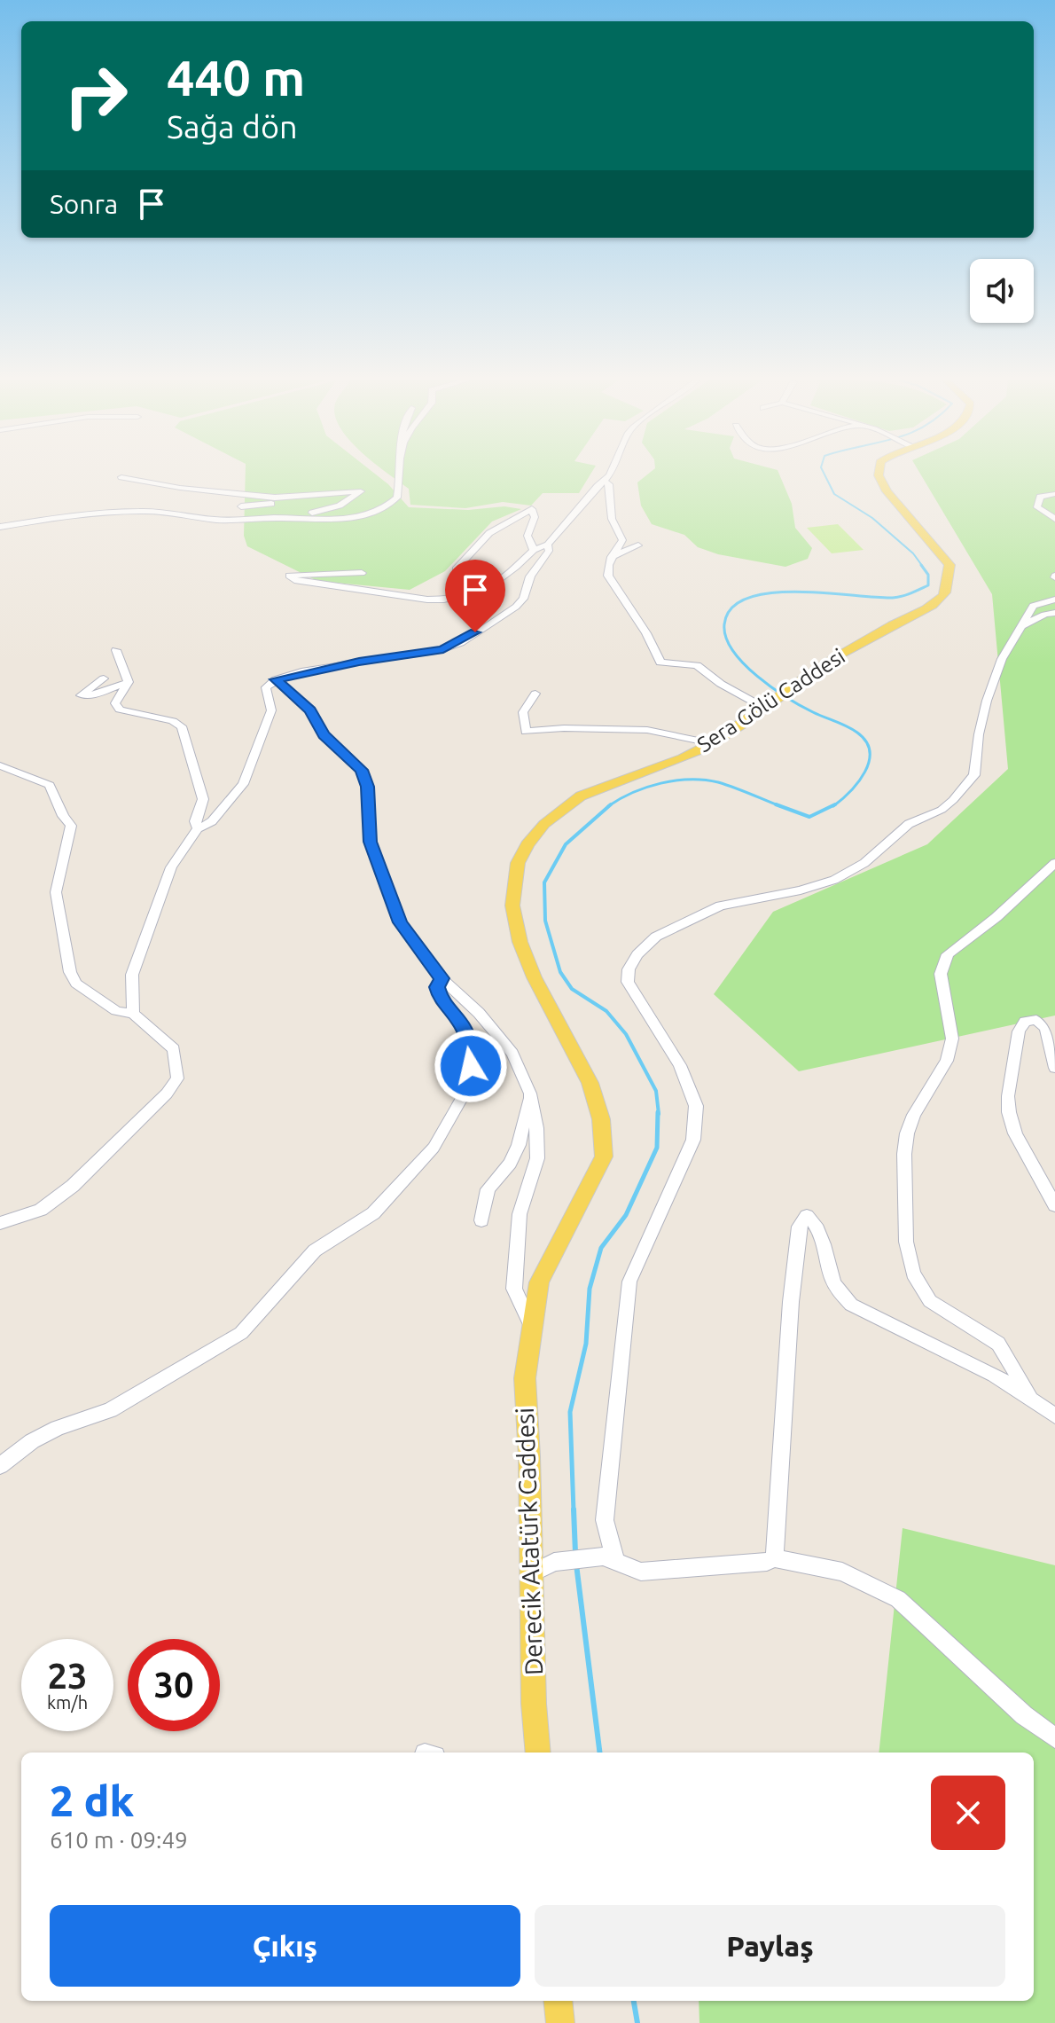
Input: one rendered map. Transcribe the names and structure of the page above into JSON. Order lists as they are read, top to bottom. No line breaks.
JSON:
{"streets":{"main road":["Sera Gölü Caddesi","Derecik Atatürk Caddesi"]},"crossings":[["Sera Gölü Caddesi","Derecik Atatürk Caddesi"]],"page":{"turn":["440 m","Sağa dön"],"then":"Sonra","speed":"23 km/h","limit":"30","heading":["2 dk","610 m · 09:49"],"buttons":["Çıkış","Paylaş"]}}
